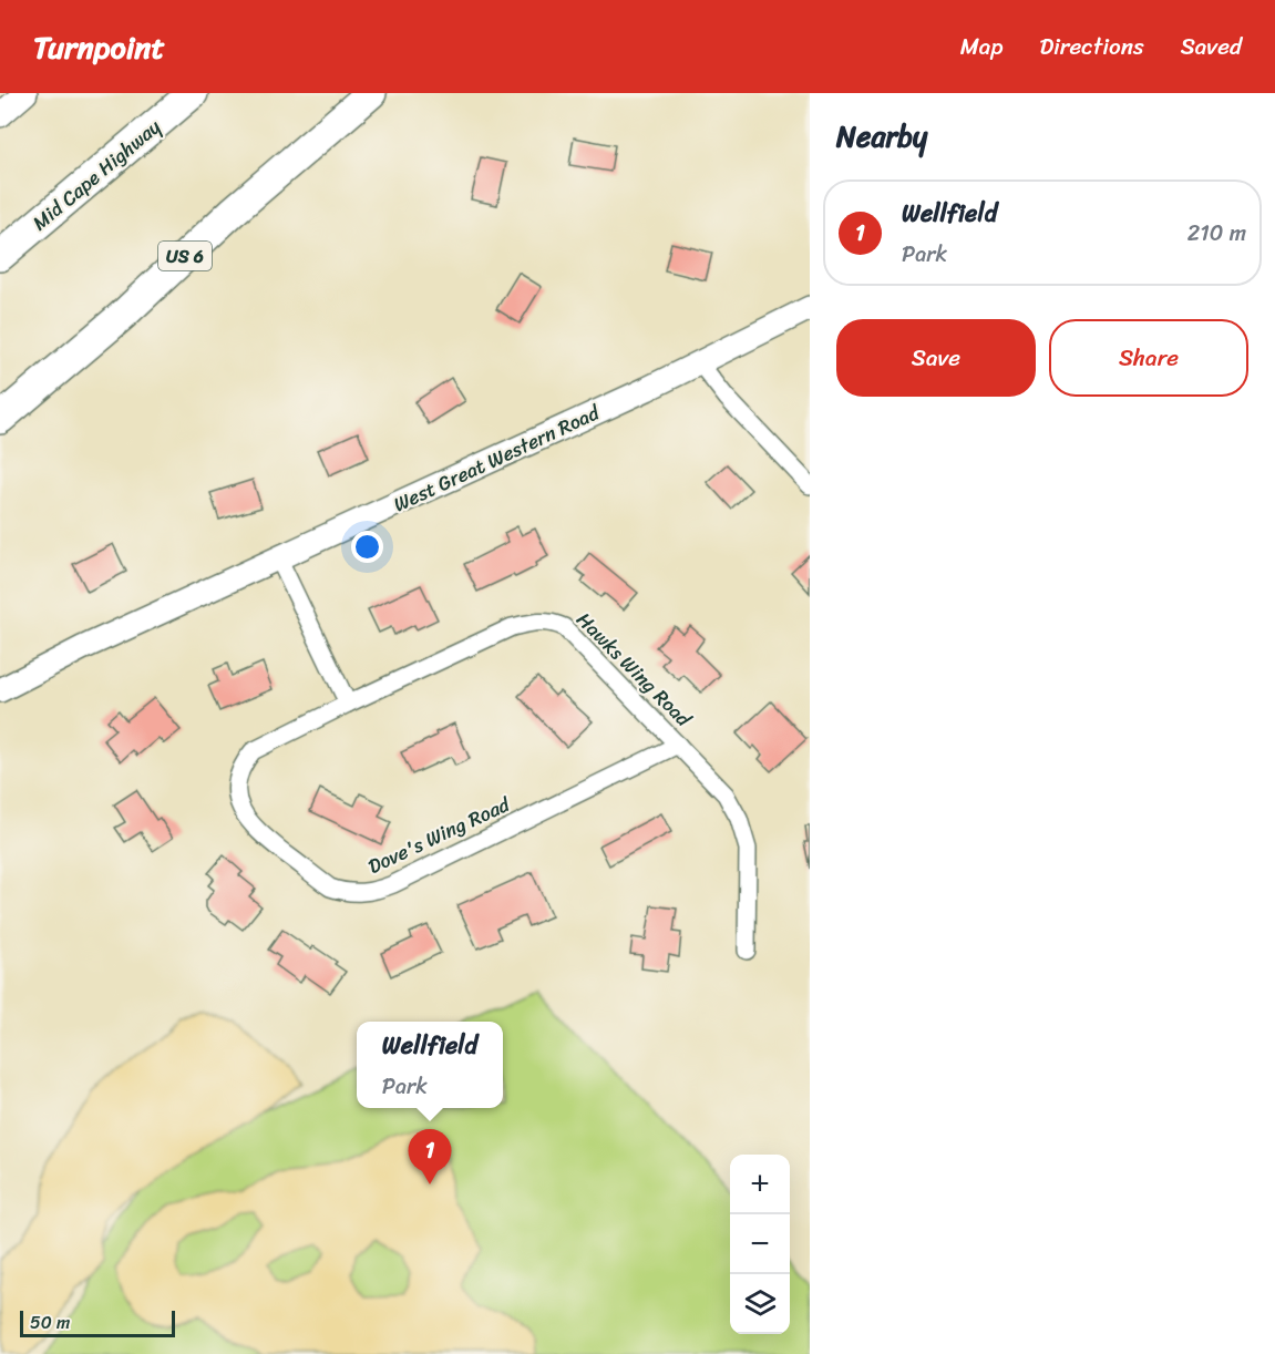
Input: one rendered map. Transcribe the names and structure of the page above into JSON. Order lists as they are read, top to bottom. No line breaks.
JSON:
{"streets":{"highway":["Mid Cape Highway","US 6"],"street":["West Great Western Road","Hawks Wing Road","Dove's Wing Road"]},"crossings":[["Hawks Wing Road","Dove's Wing Road"]],"scale_bar":"50 m","page":{"header":"Turnpoint","nav":["Map","Directions","Saved"],"heading":"Nearby","list":[{"mark":"1","name":"Wellfield","note":"Park","value":"210 m"}],"buttons":["Save","Share"],"popup":["Wellfield","Park"],"pins":"1","map_buttons":["+","−"],"scale":"50 m"}}
